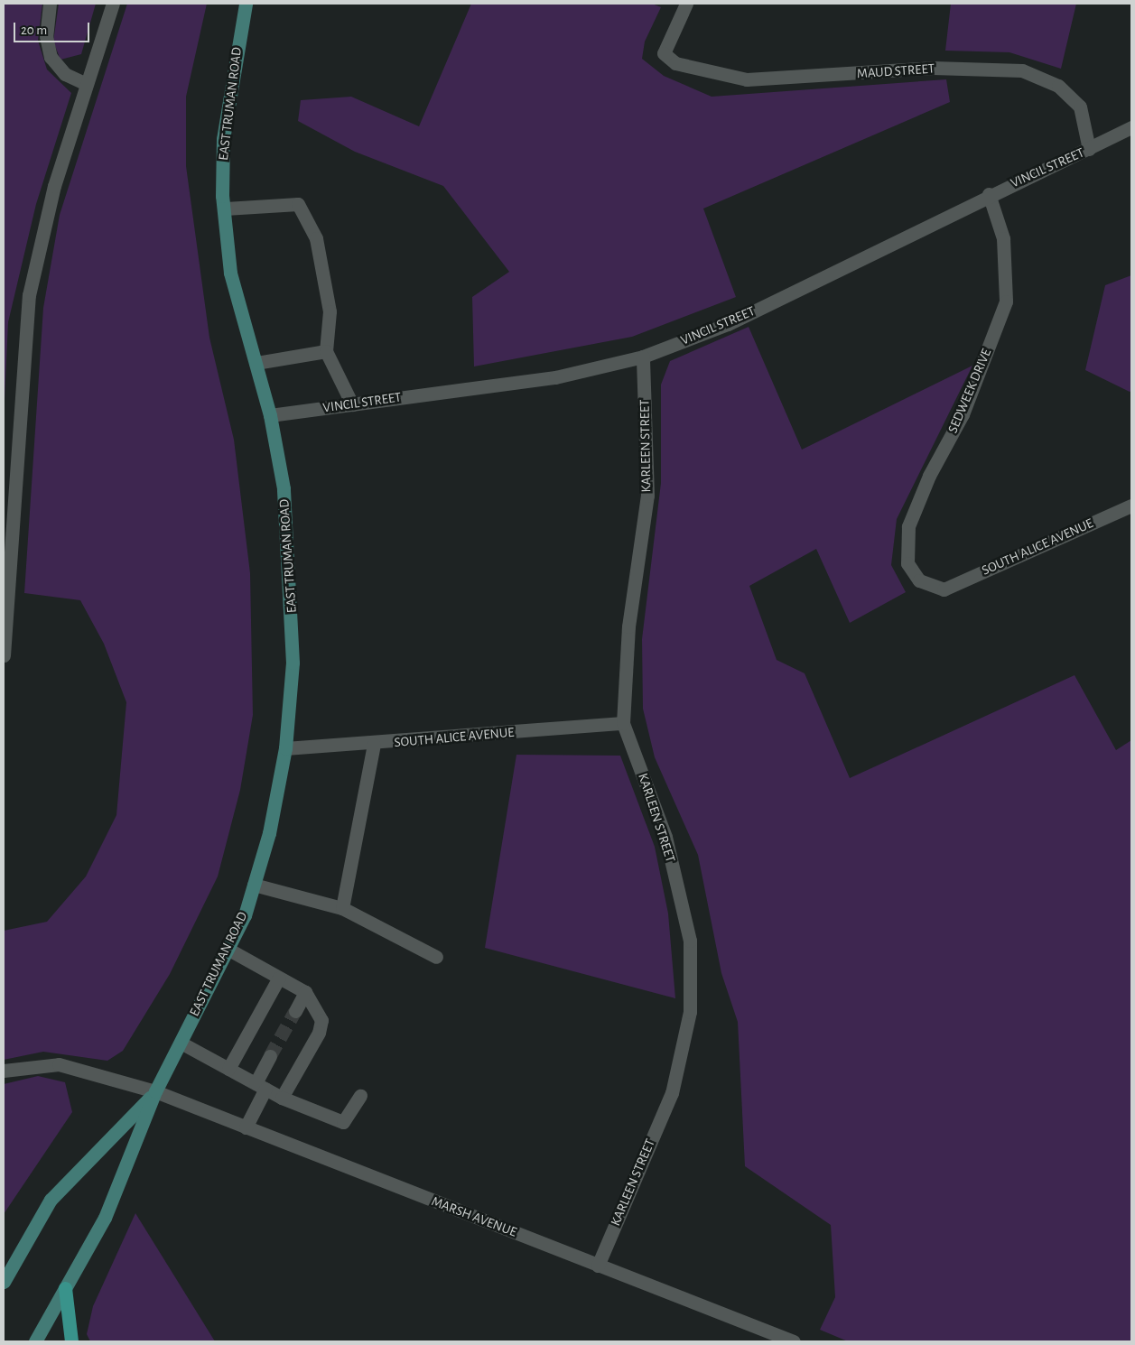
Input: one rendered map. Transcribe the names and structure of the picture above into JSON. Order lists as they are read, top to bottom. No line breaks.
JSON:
{"streets":{"main road":["EAST TRUMAN ROAD"],"street":["MAUD STREET","VINCIL STREET","SEDWEEK DRIVE","KARLEEN STREET","SOUTH ALICE AVENUE","MARSH AVENUE"]},"crossings":[["MAUD STREET","VINCIL STREET"],["EAST TRUMAN ROAD","VINCIL STREET"],["EAST TRUMAN ROAD","SOUTH ALICE AVENUE"],["EAST TRUMAN ROAD","MARSH AVENUE"],["VINCIL STREET","SEDWEEK DRIVE"],["VINCIL STREET","KARLEEN STREET"],["SEDWEEK DRIVE","SOUTH ALICE AVENUE"],["KARLEEN STREET","SOUTH ALICE AVENUE"],["KARLEEN STREET","MARSH AVENUE"]],"scale_bar":"20 m"}
